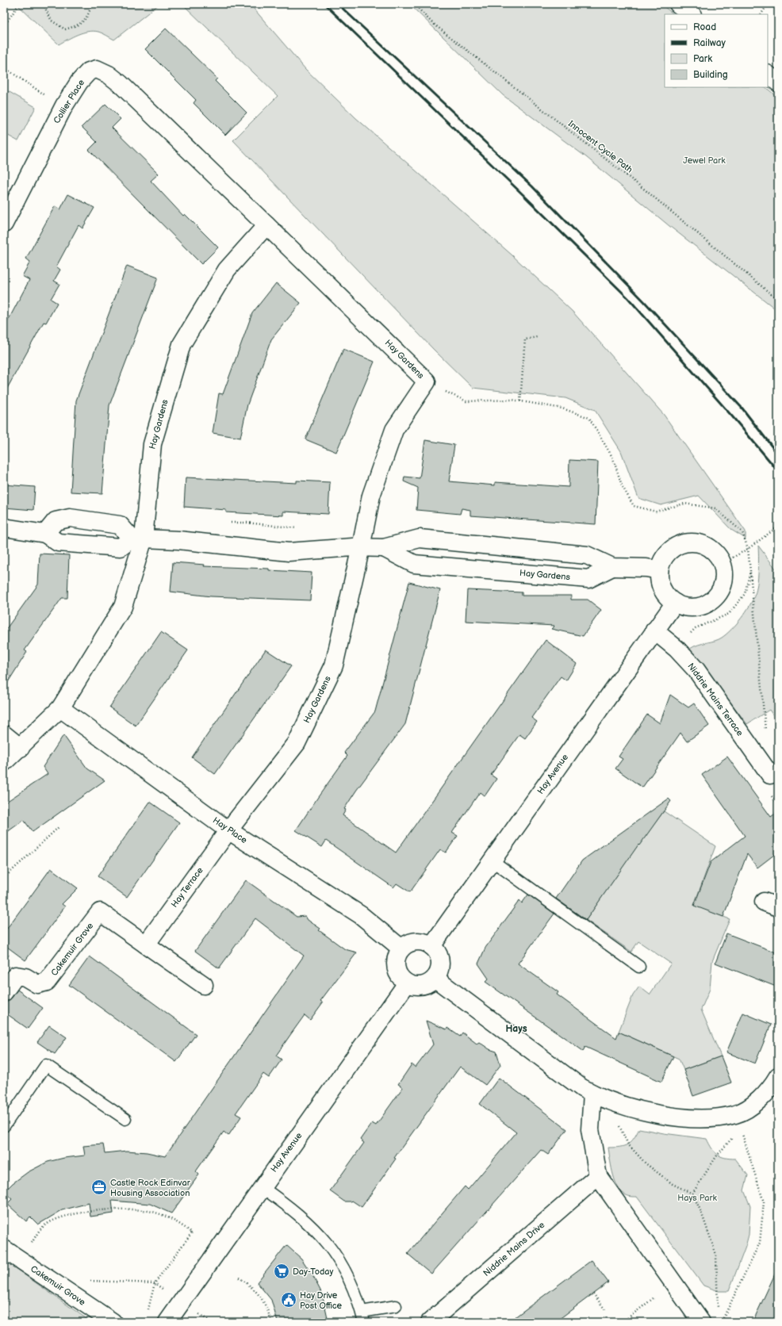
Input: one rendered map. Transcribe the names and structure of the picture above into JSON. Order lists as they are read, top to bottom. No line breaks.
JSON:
{"streets":{"street":["Collier Place","Hay Gardens","Niddrie Mains Terrace","Hay Avenue","Hay Place","Hay Terrace","Cakemuir Grove","Niddrie Mains Drive"],"path":["Innocent Cycle Path"]},"crossings":[["Collier Place","Hay Gardens"],["Hay Gardens","Hay Avenue"],["Hay Gardens","Hay Place"],["Hay Gardens","Hay Terrace"],["Niddrie Mains Terrace","Hay Avenue"],["Hay Avenue","Hay Place"],["Hay Place","Hay Terrace"],["Hay Terrace","Cakemuir Grove"]],"districts":["Hays"],"parks":["Jewel Park","Hays Park"],"places":{"office":["Castle Rock Edinvar Housing Association"],"supermarket":["Day-Today"],"public building":["Hay Drive Post Office"]},"legend":["Road","Railway","Park","Building"]}
